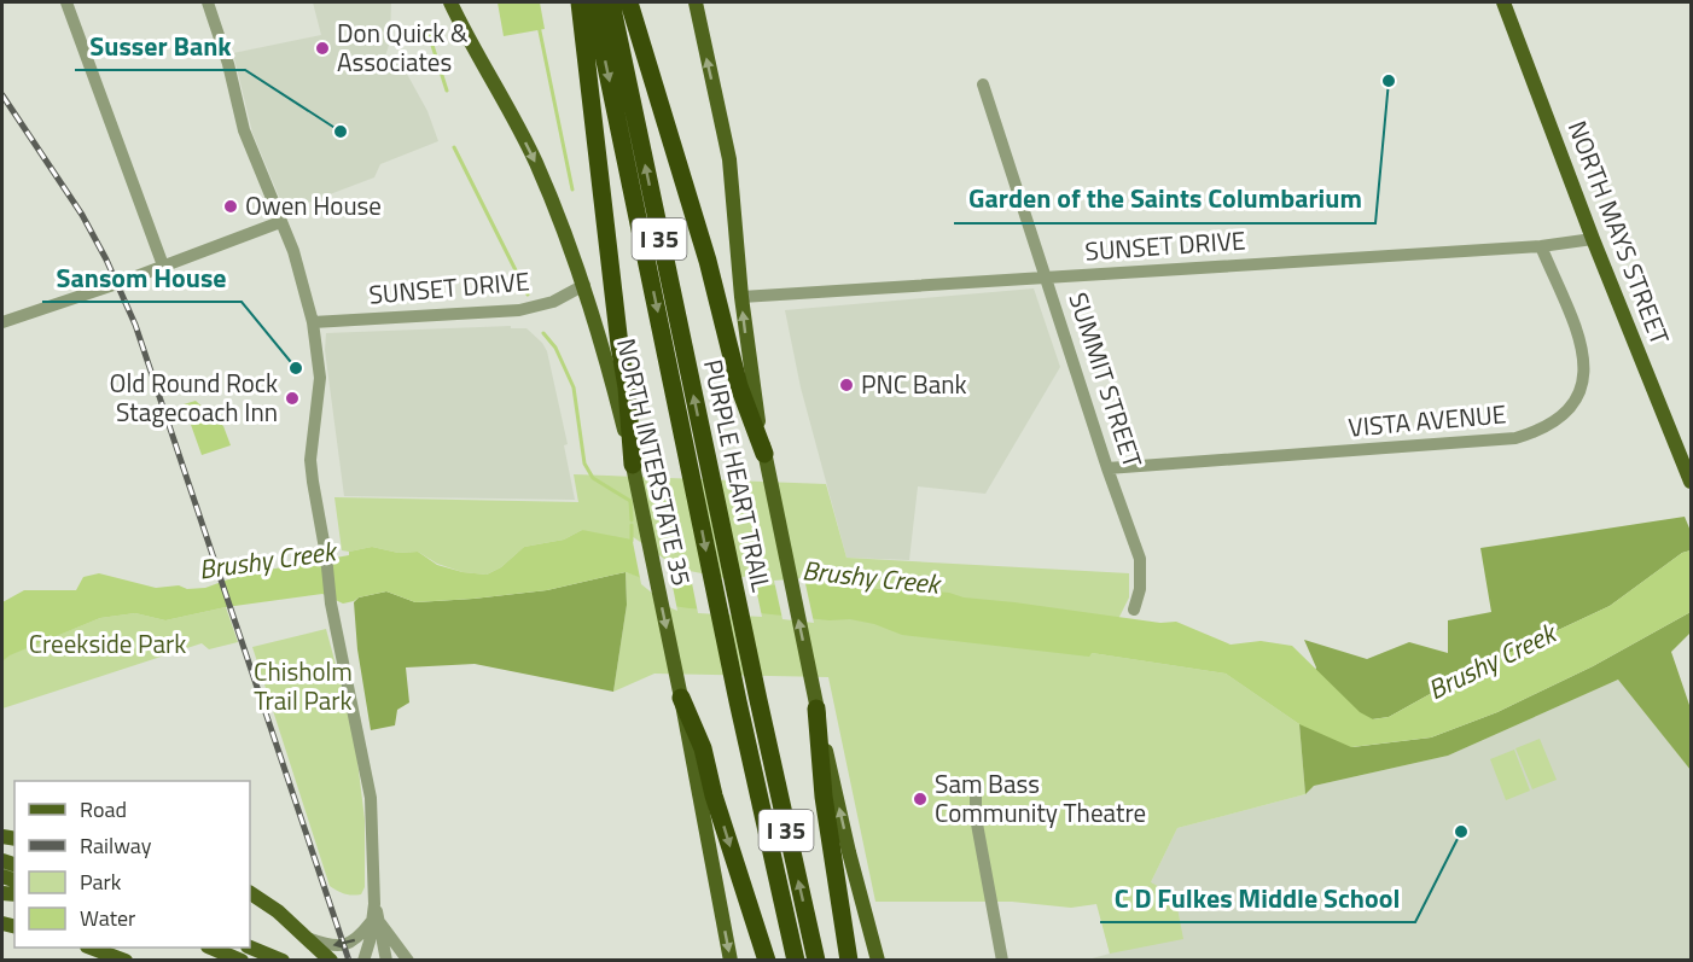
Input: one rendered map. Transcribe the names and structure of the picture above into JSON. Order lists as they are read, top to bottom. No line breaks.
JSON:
{"streets":{"highway":["I 35","PURPLE HEART TRAIL"],"main road":["NORTH MAYS STREET","NORTH INTERSTATE 35"],"street":["SUNSET DRIVE","SUMMIT STREET","VISTA AVENUE"]},"crossings":[["NORTH MAYS STREET","SUNSET DRIVE"],["SUNSET DRIVE","SUMMIT STREET"],["SUNSET DRIVE","VISTA AVENUE"],["SUNSET DRIVE","NORTH INTERSTATE 35"],["SUMMIT STREET","VISTA AVENUE"]],"one_way":["NORTH INTERSTATE 35"],"water":["Brushy Creek"],"parks":["Creekside Park","Chisholm Trail Park"],"places":["Don Quick & Associates","Garden of the Saints Columbarium","Susser Bank","Owen House","Sansom House","PNC Bank","Old Round Rock Stagecoach Inn","Sam Bass Community Theatre","C D Fulkes Middle School"],"legend":["Road","Railway","Park","Water"]}
